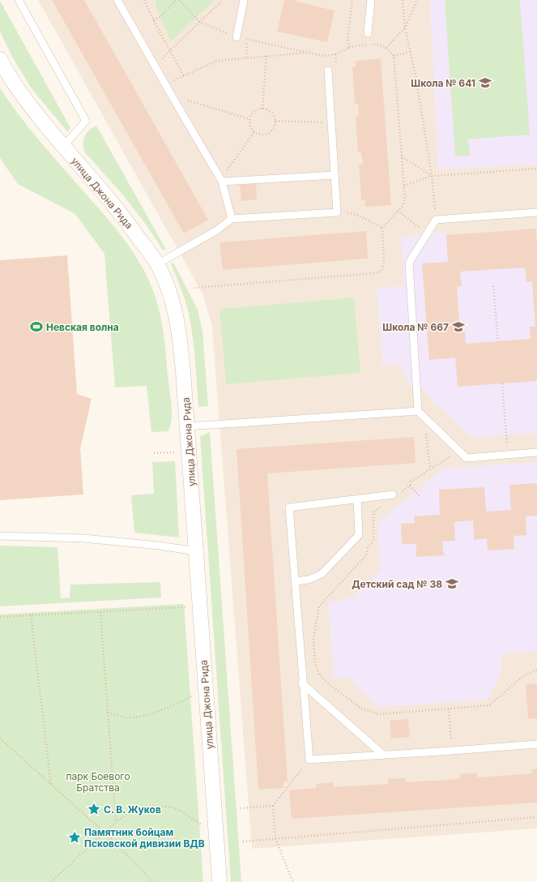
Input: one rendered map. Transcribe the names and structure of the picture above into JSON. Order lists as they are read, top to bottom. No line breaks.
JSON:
{"streets":{"street":["улица Джона Рида"]},"parks":["парк Боевого Братства"],"places":{"school or university":["Школа № 641","Школа № 667","Детский сад № 38"],"sports":["Невская волна"],"place":["С. В. Жуков","Памятник бойцам Псковской дивизии ВДВ"]}}
